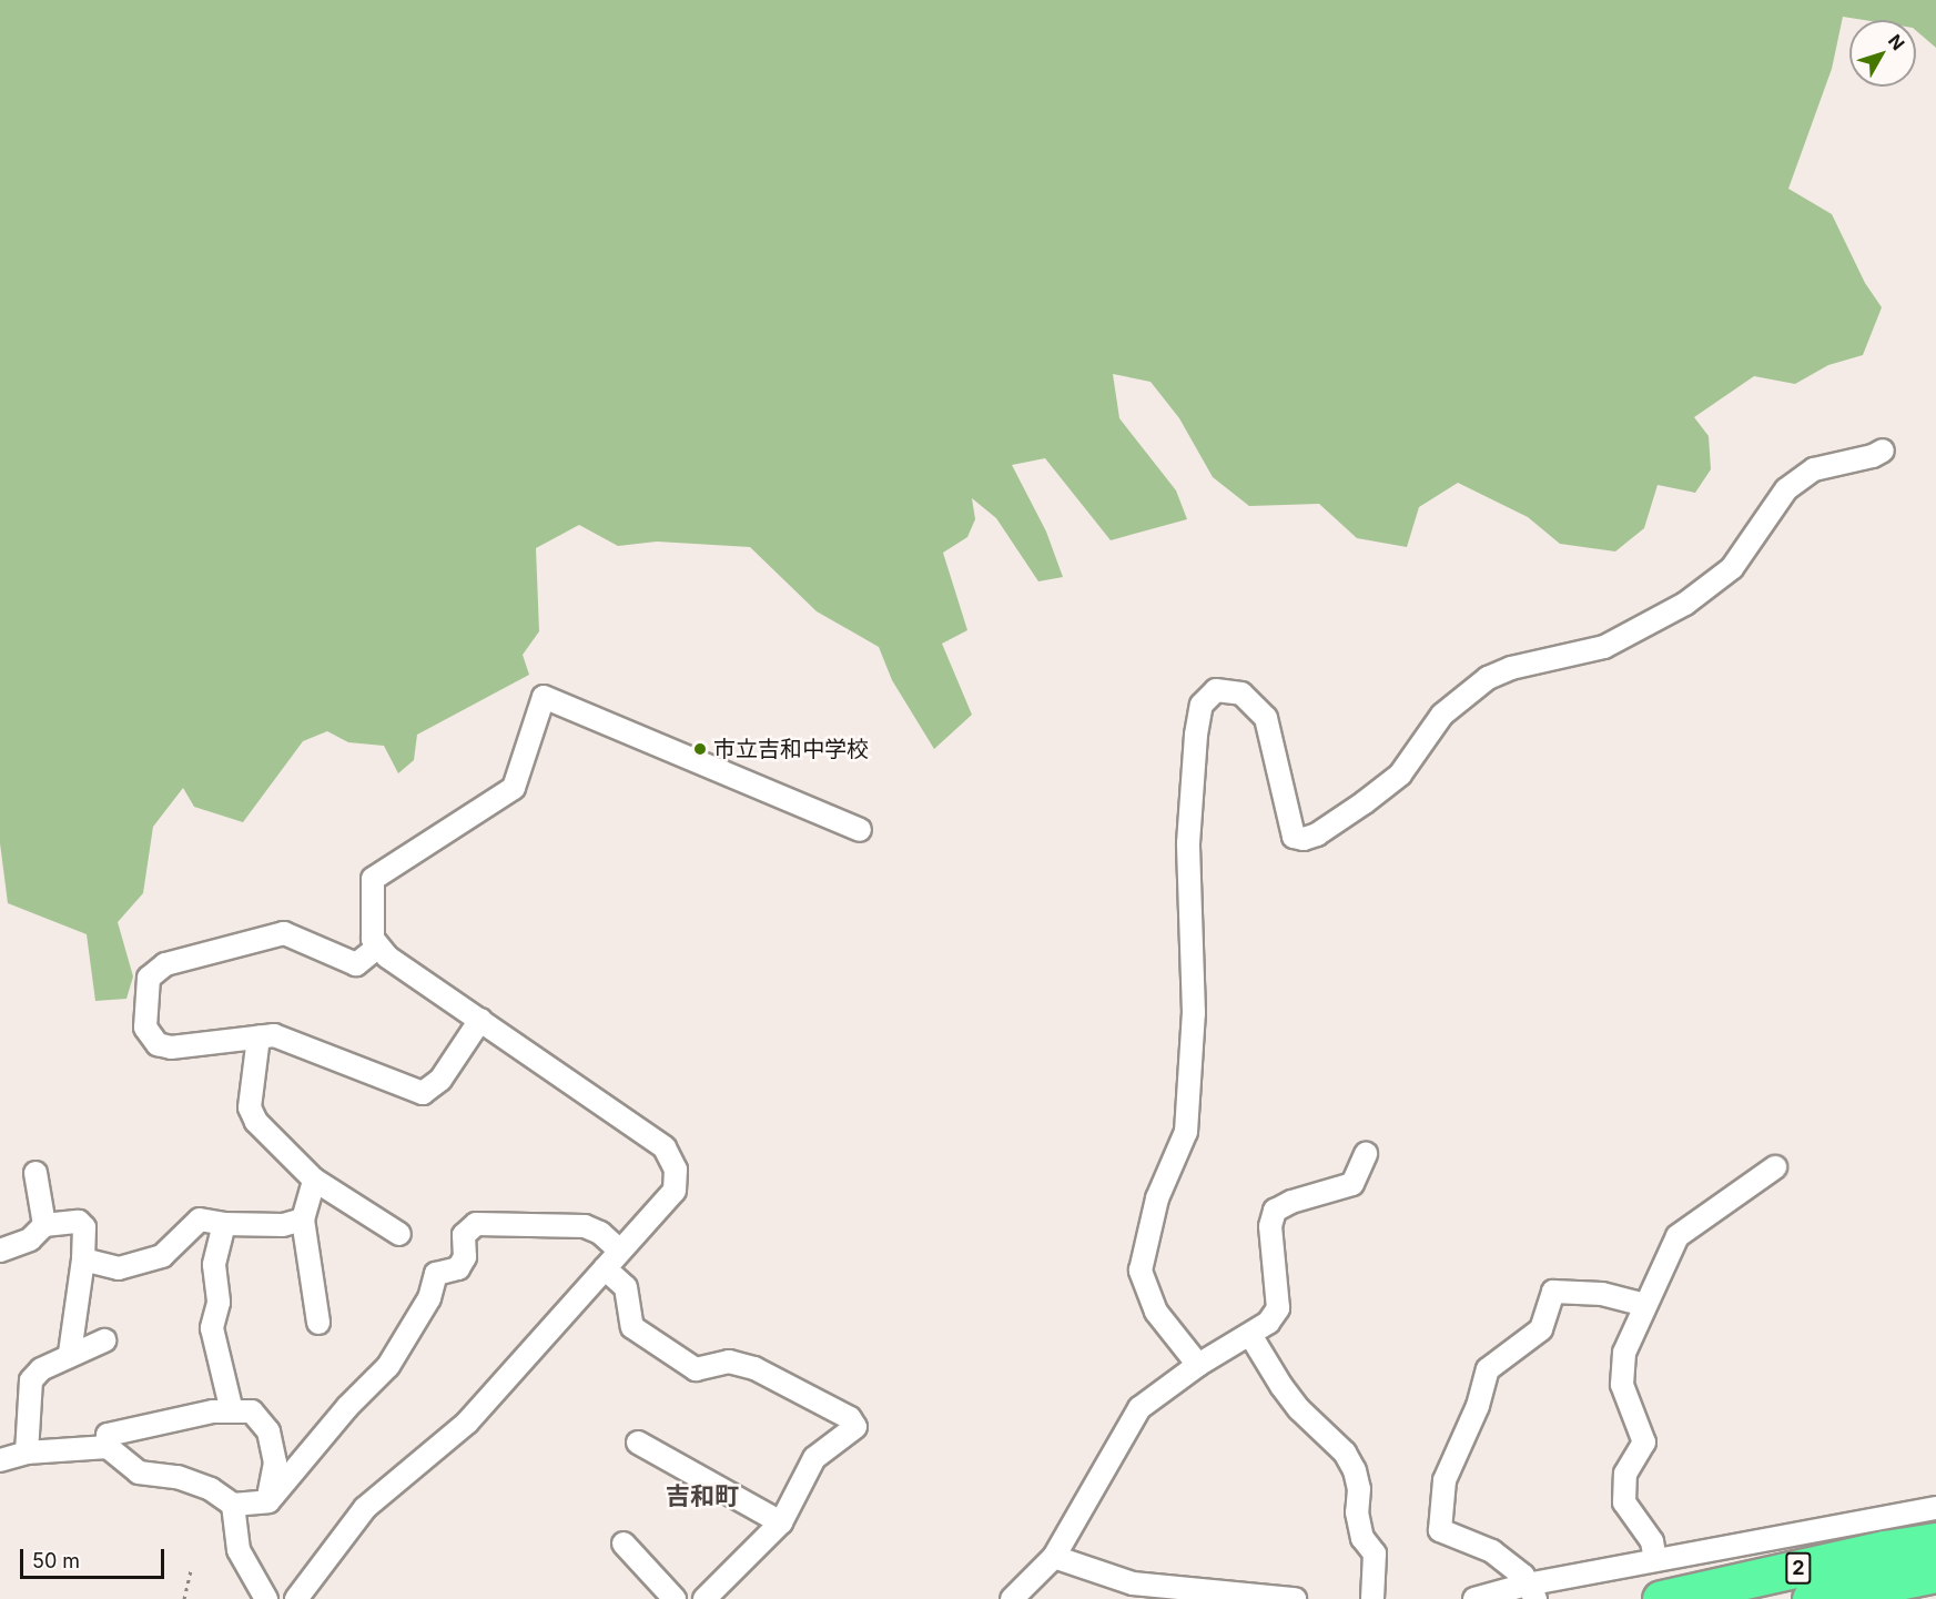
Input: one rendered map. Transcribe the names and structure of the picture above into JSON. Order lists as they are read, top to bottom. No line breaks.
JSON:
{"streets":{"highway":["2"]},"districts":["吉和町"],"places":["市立吉和中学校"],"scale_bar":"50 m","north":"top right"}
